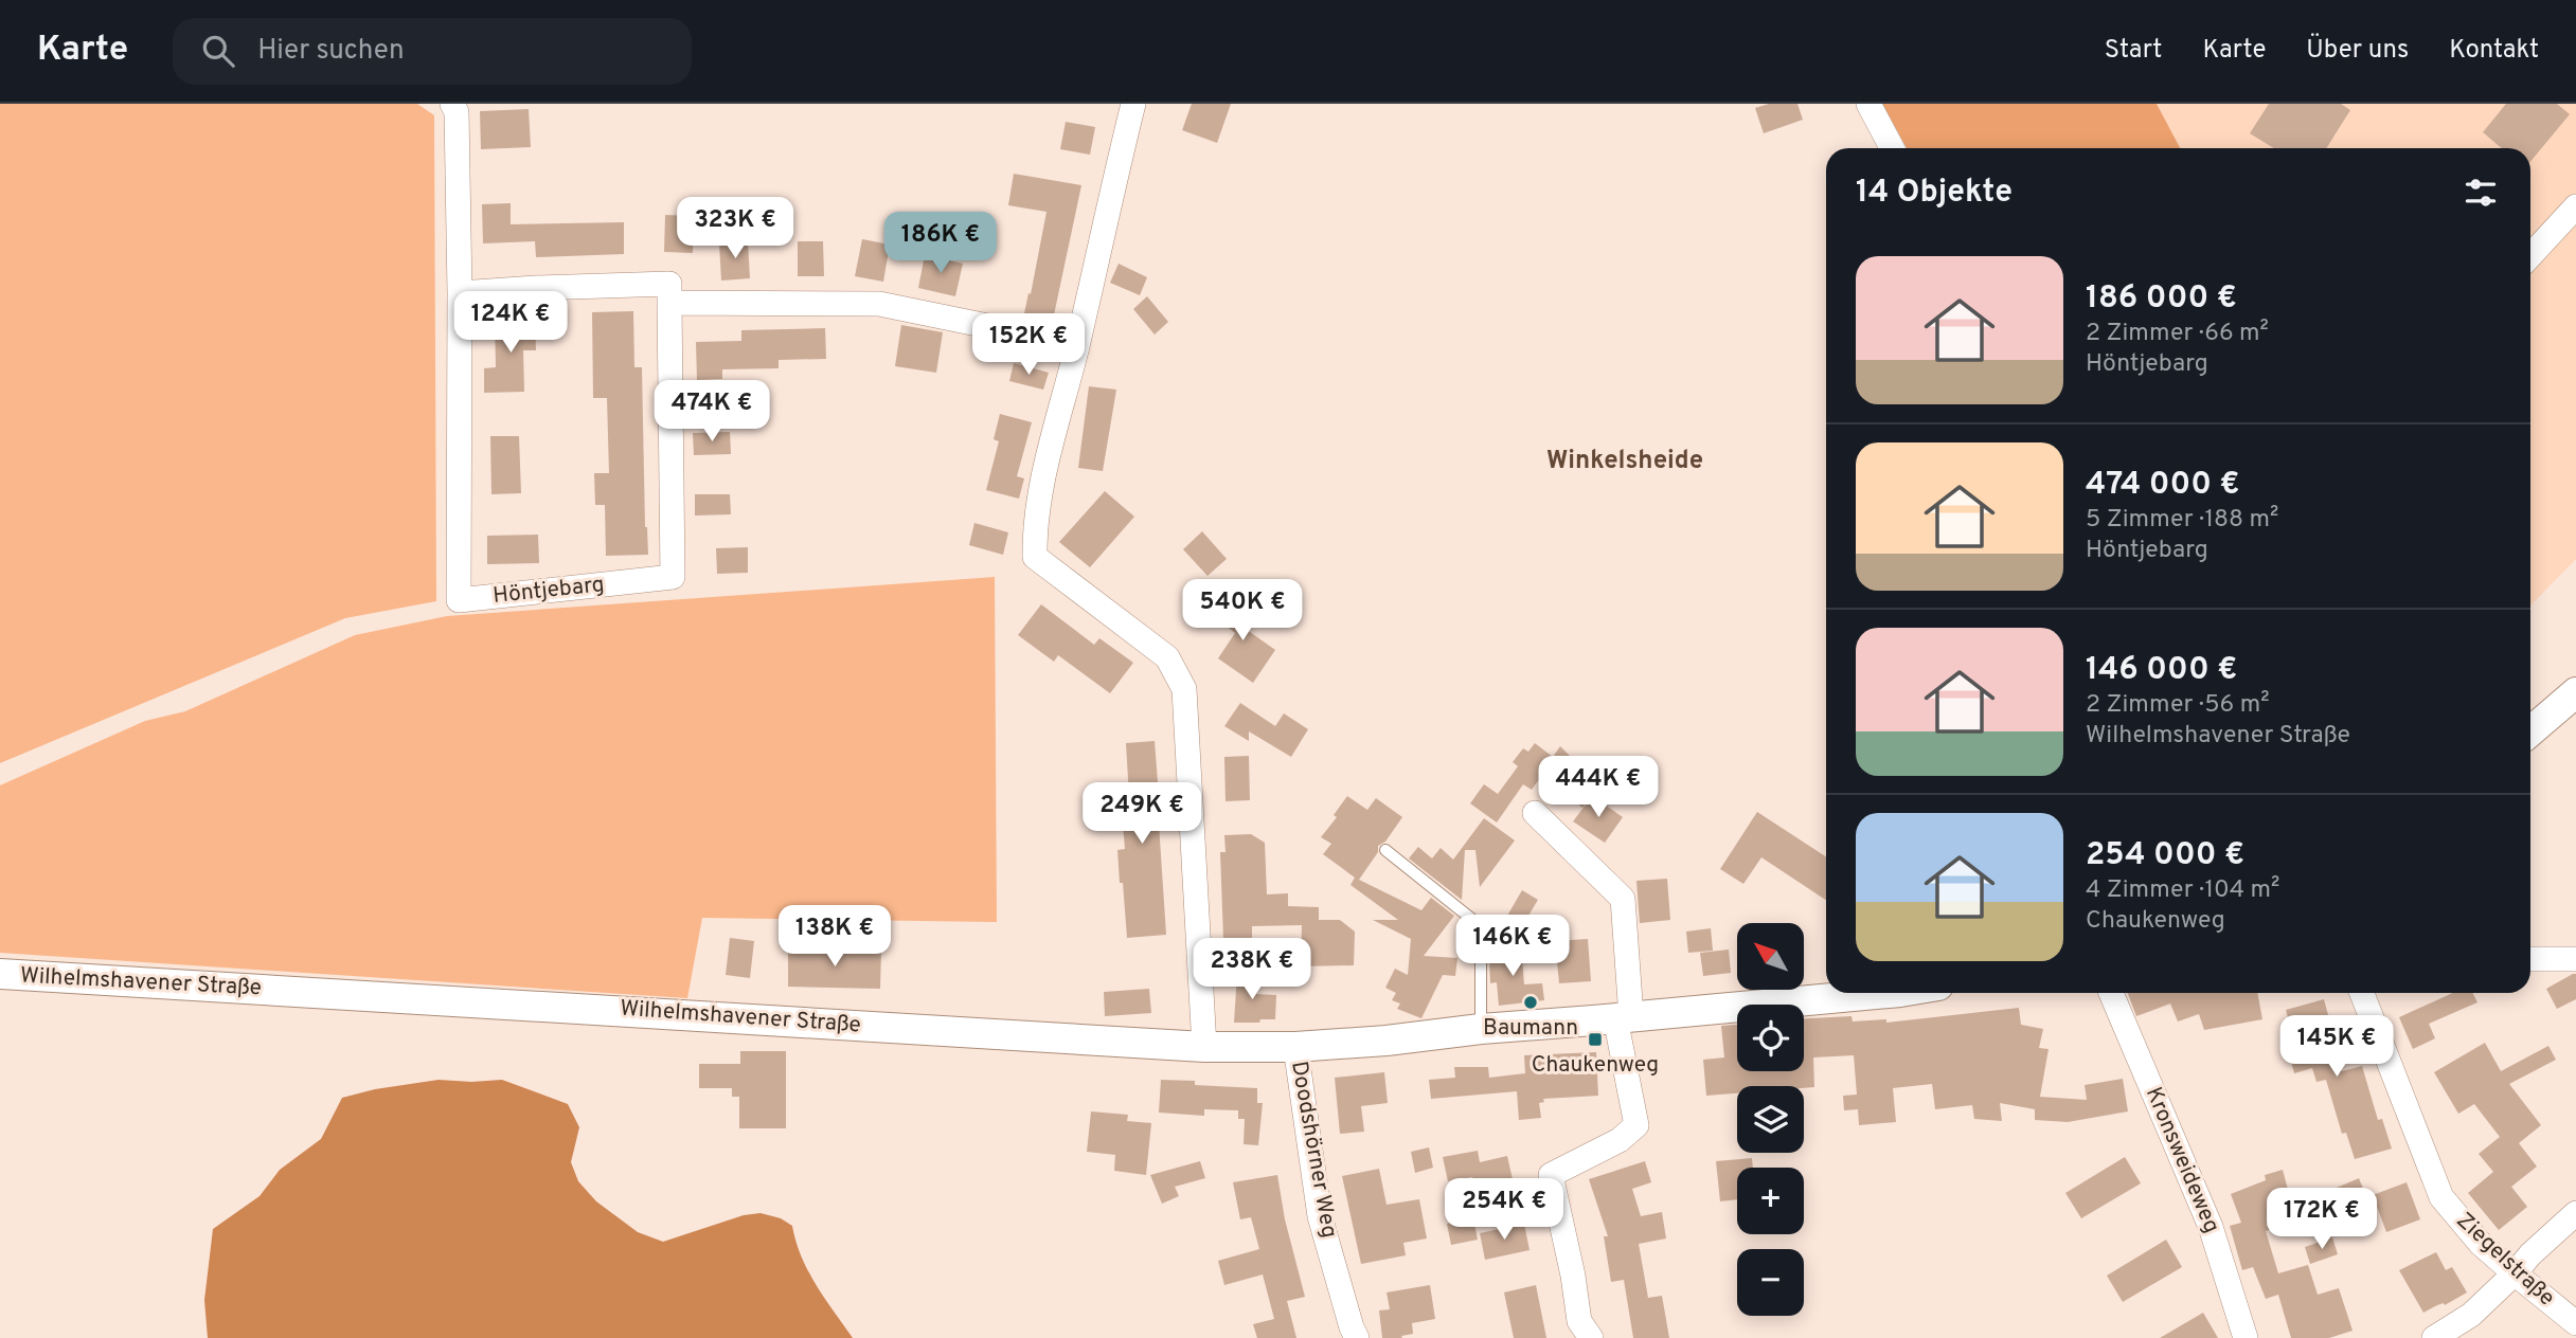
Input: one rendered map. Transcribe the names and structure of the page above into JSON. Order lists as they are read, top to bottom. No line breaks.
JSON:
{"streets":{"street":["Höntjebarg","Wilhelmshavener Straße","Doodshörner Weg","Kronsweideweg","Ziegelstraße"]},"crossings":[["Wilhelmshavener Straße","Doodshörner Weg"]],"districts":["Winkelsheide"],"places":{"other":["Baumann"],"transit":["Chaukenweg"]},"north":"top left","page":{"header":"Karte","search":"Hier suchen","nav":["Start","Karte","Über uns","Kontakt"],"heading":"14 Objekte","price":["323K €","186K €","124K €","152K €","474K €","540K €","444K €","249K €","138K €","146K €","238K €","145K €","254K €","172K €"],"list":[{"name":"186 000 €","note":"2 Zimmer · 66 m² · Höntjebarg"},{"name":"474 000 €","note":"5 Zimmer · 188 m² · Höntjebarg"},{"name":"146 000 €","note":"2 Zimmer · 56 m² · Wilhelmshavener Straße"},{"name":"254 000 €","note":"4 Zimmer · 104 m² · Chaukenweg"}],"map_buttons":["+","−"]}}
